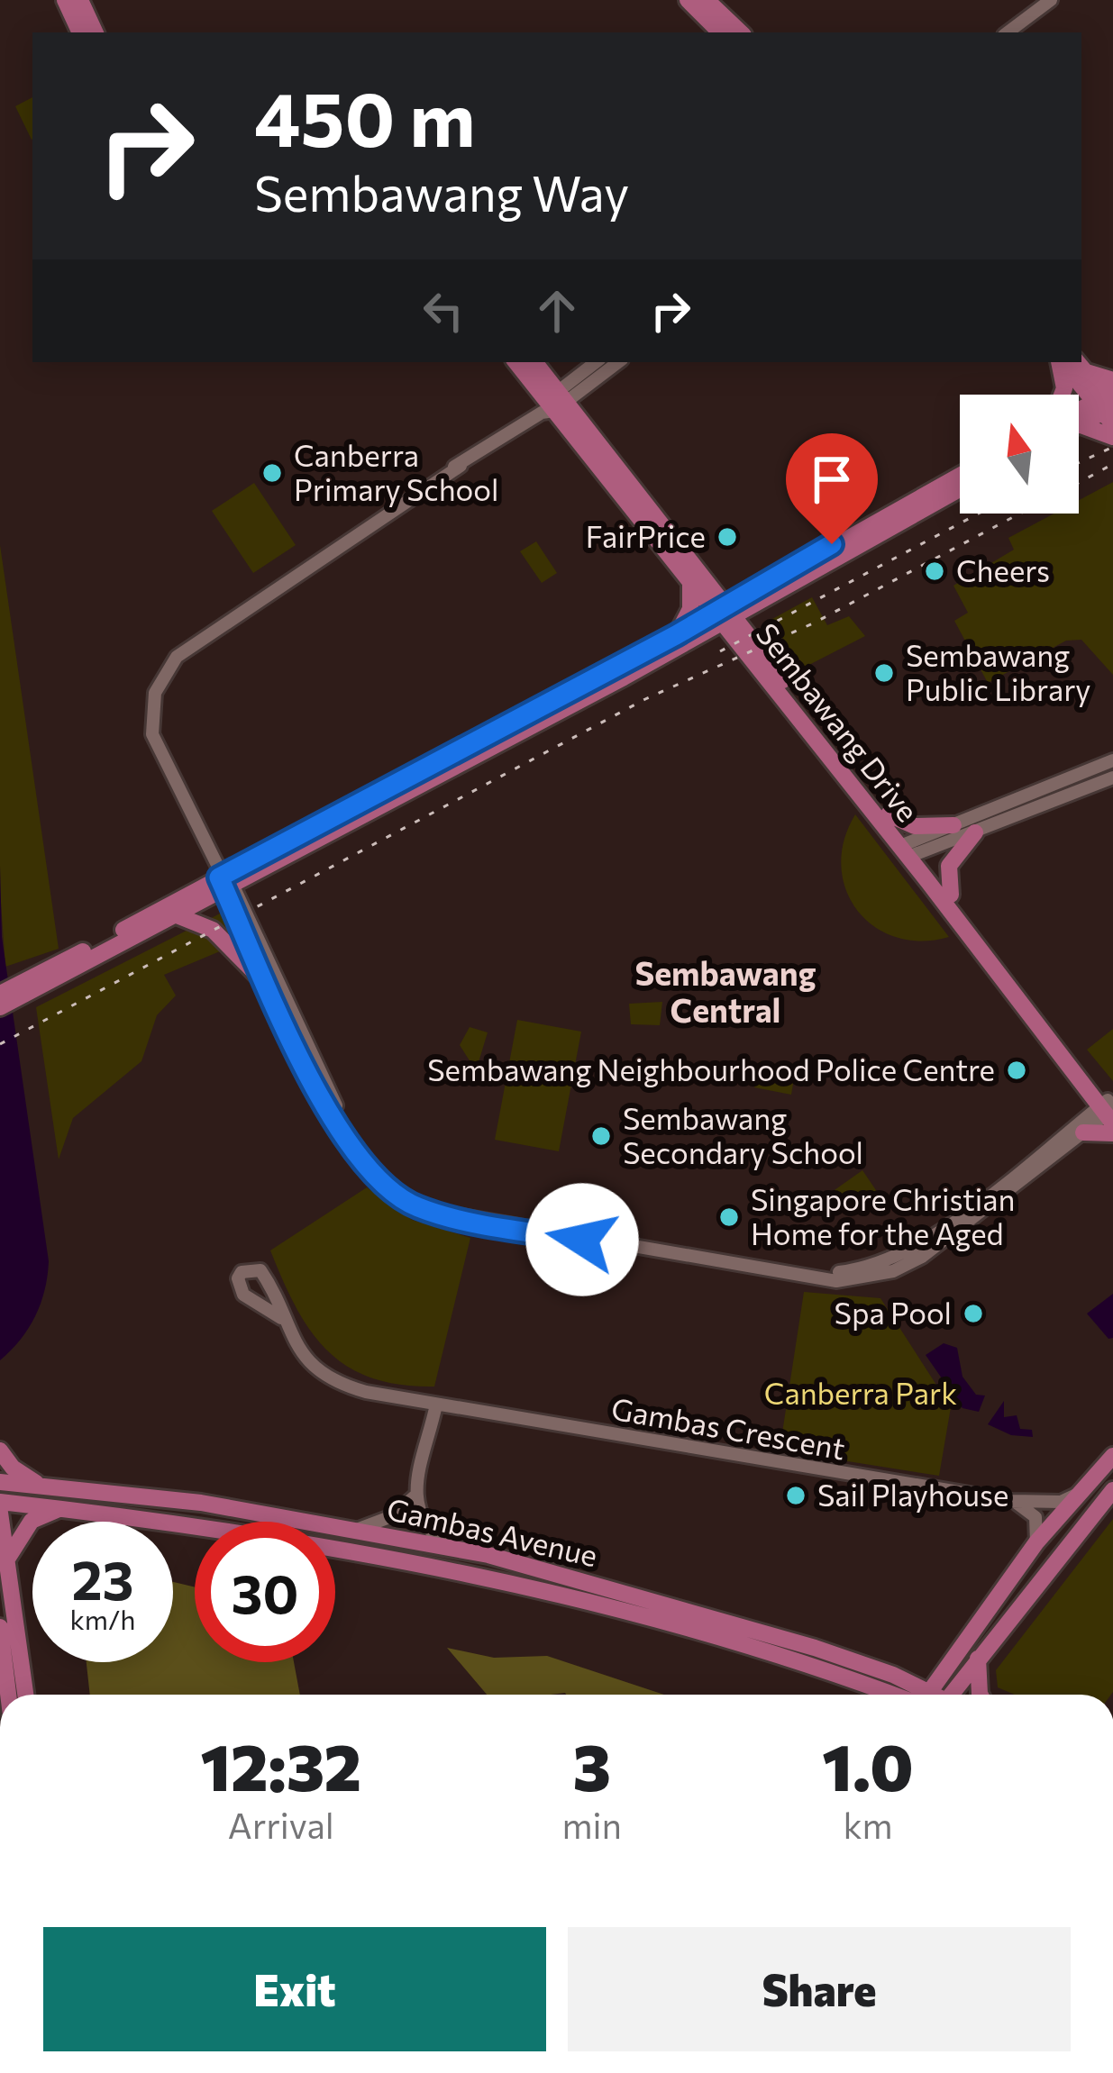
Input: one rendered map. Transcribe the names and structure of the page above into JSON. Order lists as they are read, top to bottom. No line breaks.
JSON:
{"streets":{"main road":["Sembawang Drive","Gambas Avenue"],"street":["Gambas Crescent"]},"districts":["Sembawang Central"],"parks":["Canberra Park"],"places":["Canberra Primary School","FairPrice","Cheers","Sembawang Public Library","Sembawang Neighbourhood Police Centre","Sembawang Secondary School","Singapore Christian Home for the Aged","Spa Pool","Sail Playhouse"],"north":"top","page":{"turn":["450 m","Sembawang Way"],"speed":"23 km/h","limit":"30","eta":["12:32","Arrival","3","min","1.0","km"],"buttons":["Exit","Share"]}}
